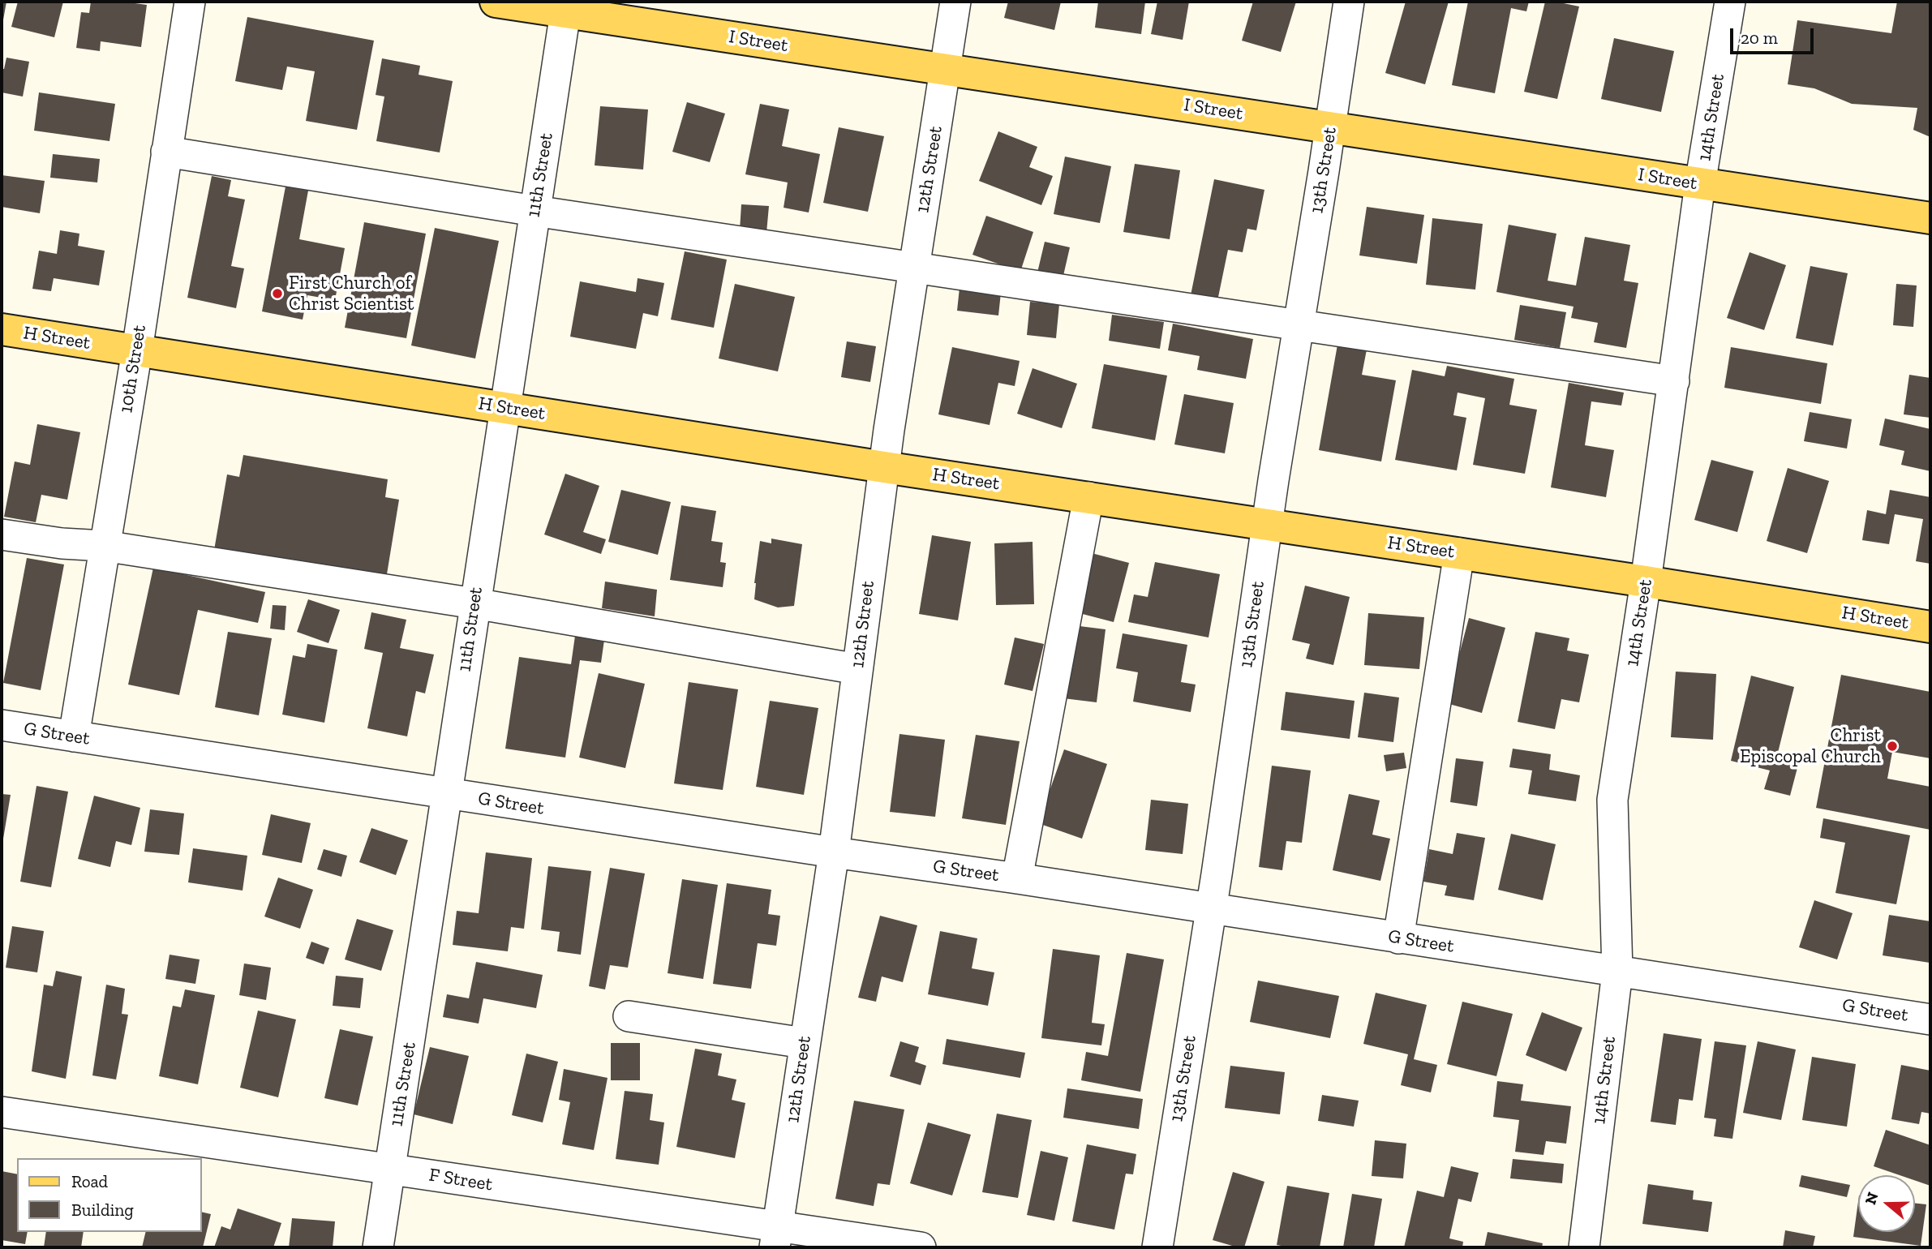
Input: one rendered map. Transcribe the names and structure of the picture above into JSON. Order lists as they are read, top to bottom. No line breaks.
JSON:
{"streets":{"main road":["I Street","H Street"],"street":["14th Street","12th Street","13th Street","11th Street","10th Street","G Street","F Street"]},"crossings":[["I Street","14th Street"],["I Street","12th Street"],["I Street","13th Street"],["I Street","11th Street"],["14th Street","H Street"],["14th Street","G Street"],["12th Street","H Street"],["12th Street","G Street"],["12th Street","F Street"],["13th Street","H Street"],["13th Street","G Street"],["11th Street","H Street"],["11th Street","G Street"],["11th Street","F Street"],["H Street","10th Street"],["10th Street","G Street"]],"places":["First Church of Christ Scientist","Christ Episcopal Church"],"legend":["Road","Building"],"scale_bar":"20 m","north":"left"}
